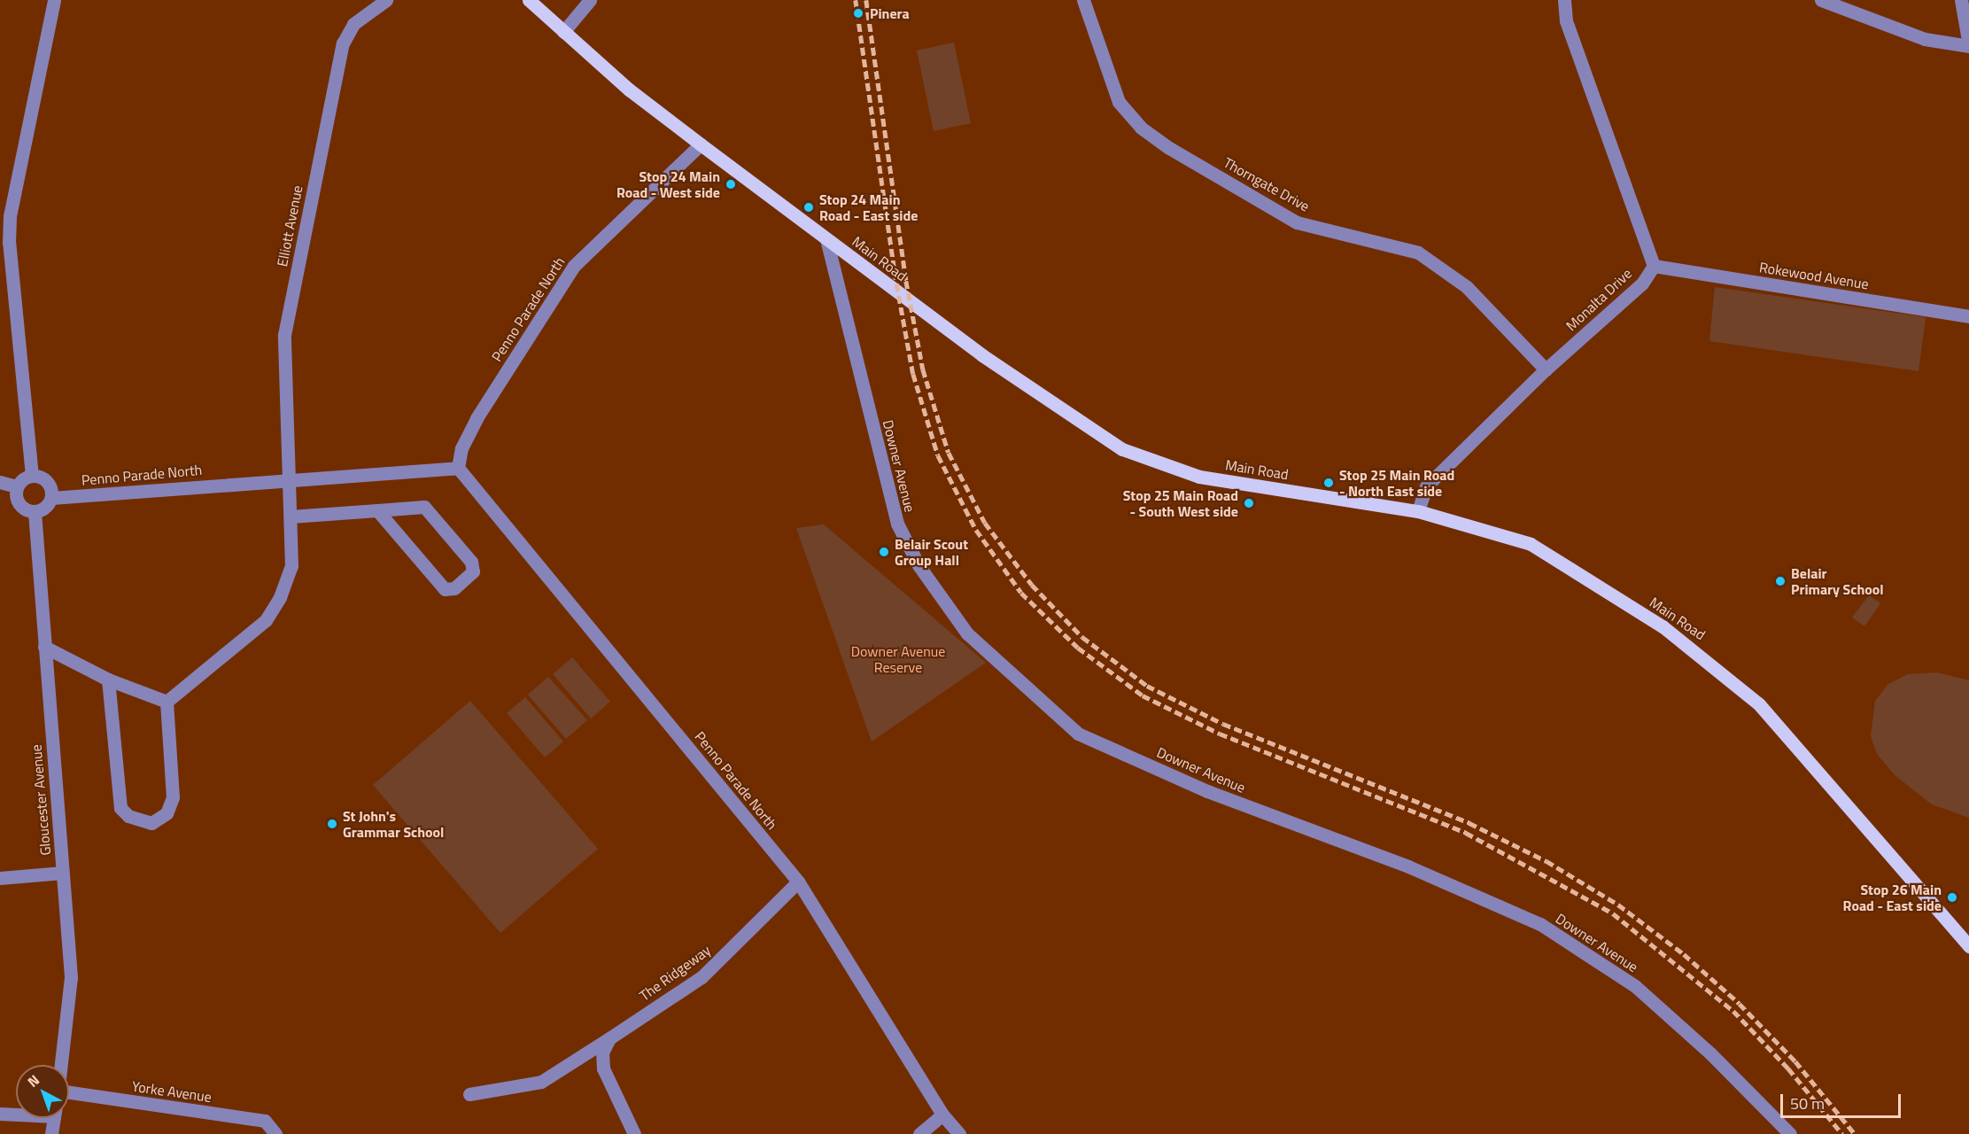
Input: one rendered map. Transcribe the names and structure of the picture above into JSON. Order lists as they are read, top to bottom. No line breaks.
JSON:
{"streets":{"main road":["Main Road"],"street":["Thorngate Drive","Elliott Avenue","Rokewood Avenue","Monalta Drive","Penno Parade North","Downer Avenue","Gloucester Avenue","The Ridgeway","Yorke Avenue"]},"crossings":[["Thorngate Drive","Monalta Drive"],["Elliott Avenue","Penno Parade North"],["Main Road","Monalta Drive"],["Main Road","Penno Parade North"],["Main Road","Downer Avenue"],["Rokewood Avenue","Monalta Drive"],["Penno Parade North","Gloucester Avenue"],["Penno Parade North","The Ridgeway"]],"parks":["Downer Avenue Reserve"],"places":["Pinera","Stop 24 Main Road - West side","Stop 24 Main Road - East side","Stop 25 Main Road - North East side","Stop 25 Main Road - South West side","Belair Scout Group Hall","Belair Primary School","St John's Grammar School","Stop 26 Main Road - East side"],"scale_bar":"50 m","north":"top left"}
